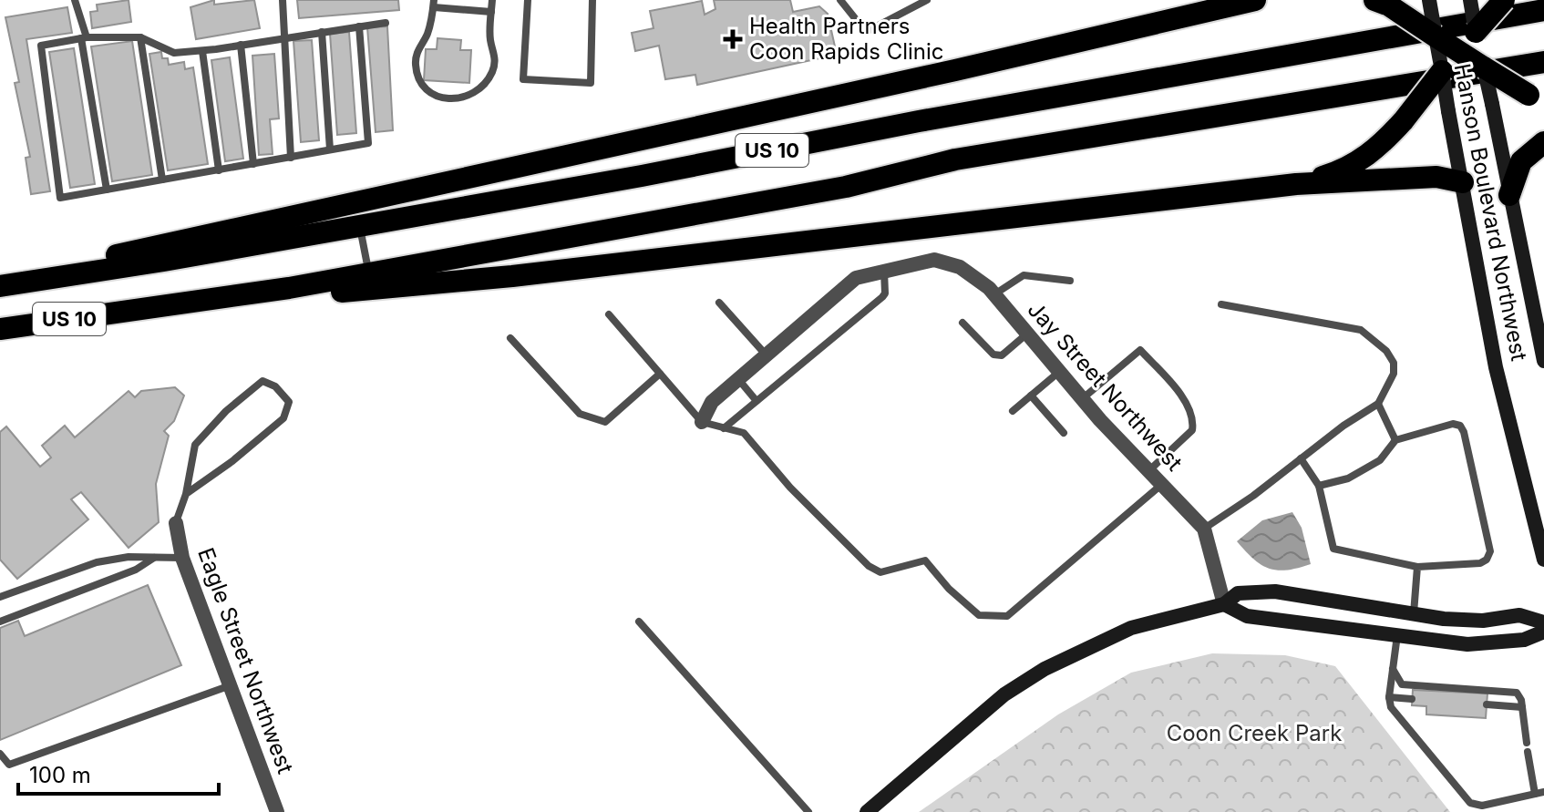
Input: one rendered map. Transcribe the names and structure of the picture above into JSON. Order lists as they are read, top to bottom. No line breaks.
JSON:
{"streets":{"highway":["US 10"],"main road":["Hanson Boulevard Northwest"],"street":["Jay Street Northwest","Eagle Street Northwest"]},"parks":["Coon Creek Park"],"places":{"health":["Health Partners Coon Rapids Clinic"]},"scale_bar":"100 m"}
